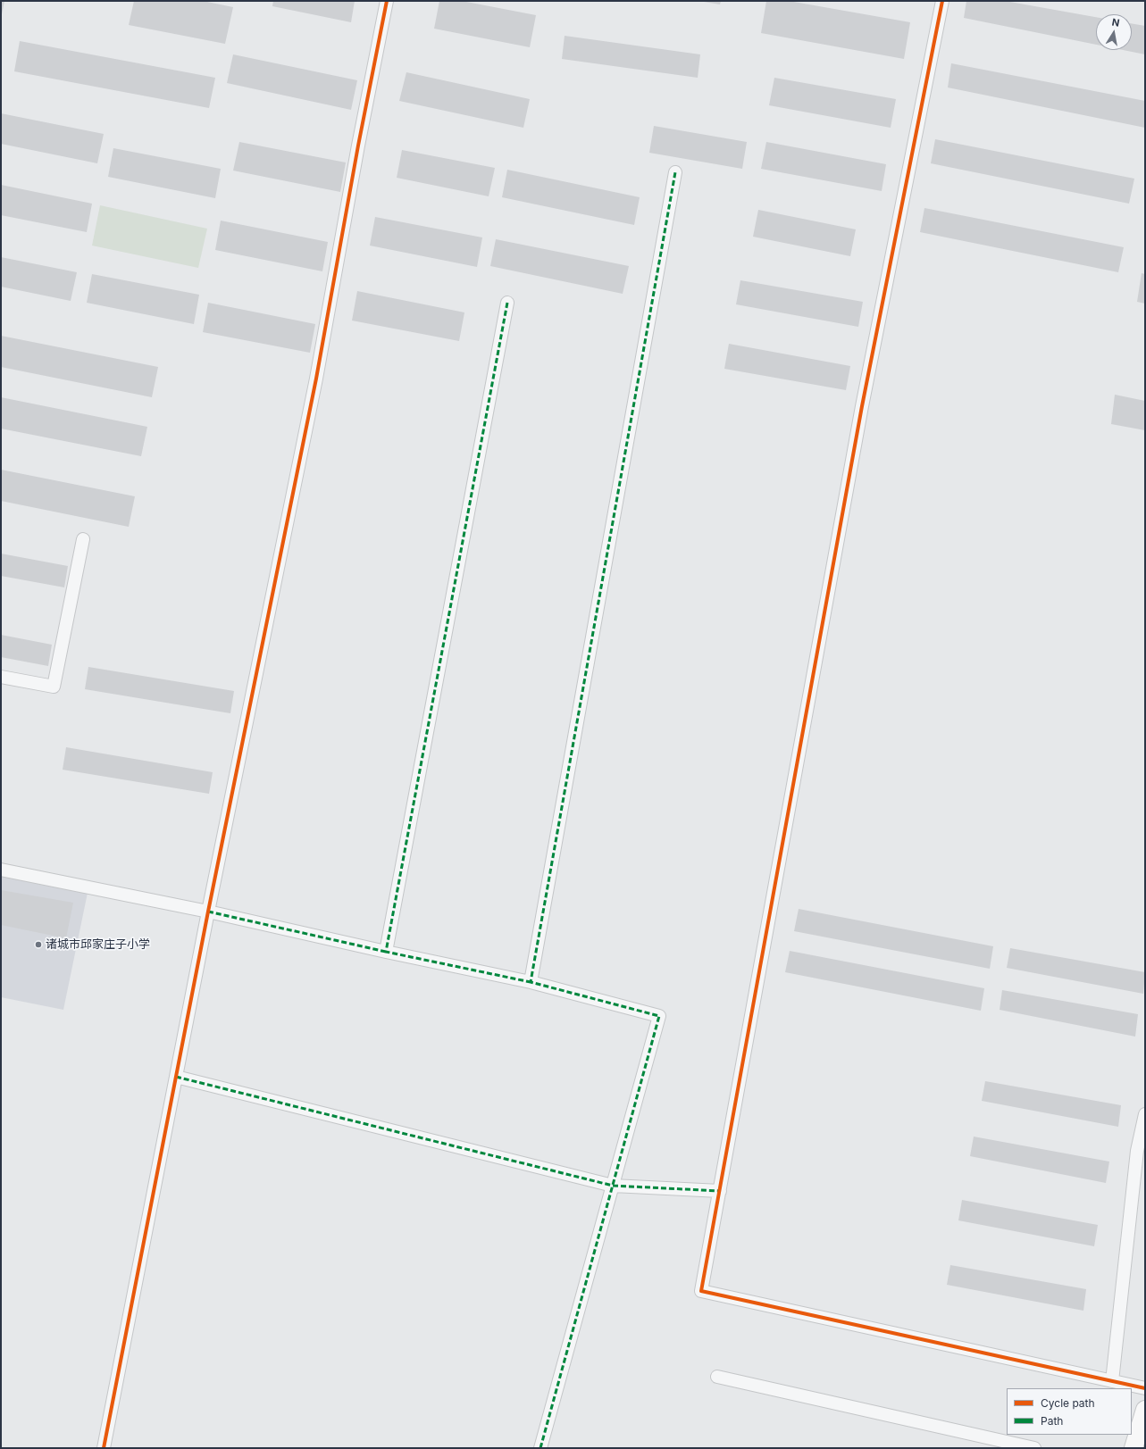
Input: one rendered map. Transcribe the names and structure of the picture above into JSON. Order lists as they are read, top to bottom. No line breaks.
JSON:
{"places":["诸城市邱家庄子小学"],"legend":["Cycle path","Path"],"north":"top"}
